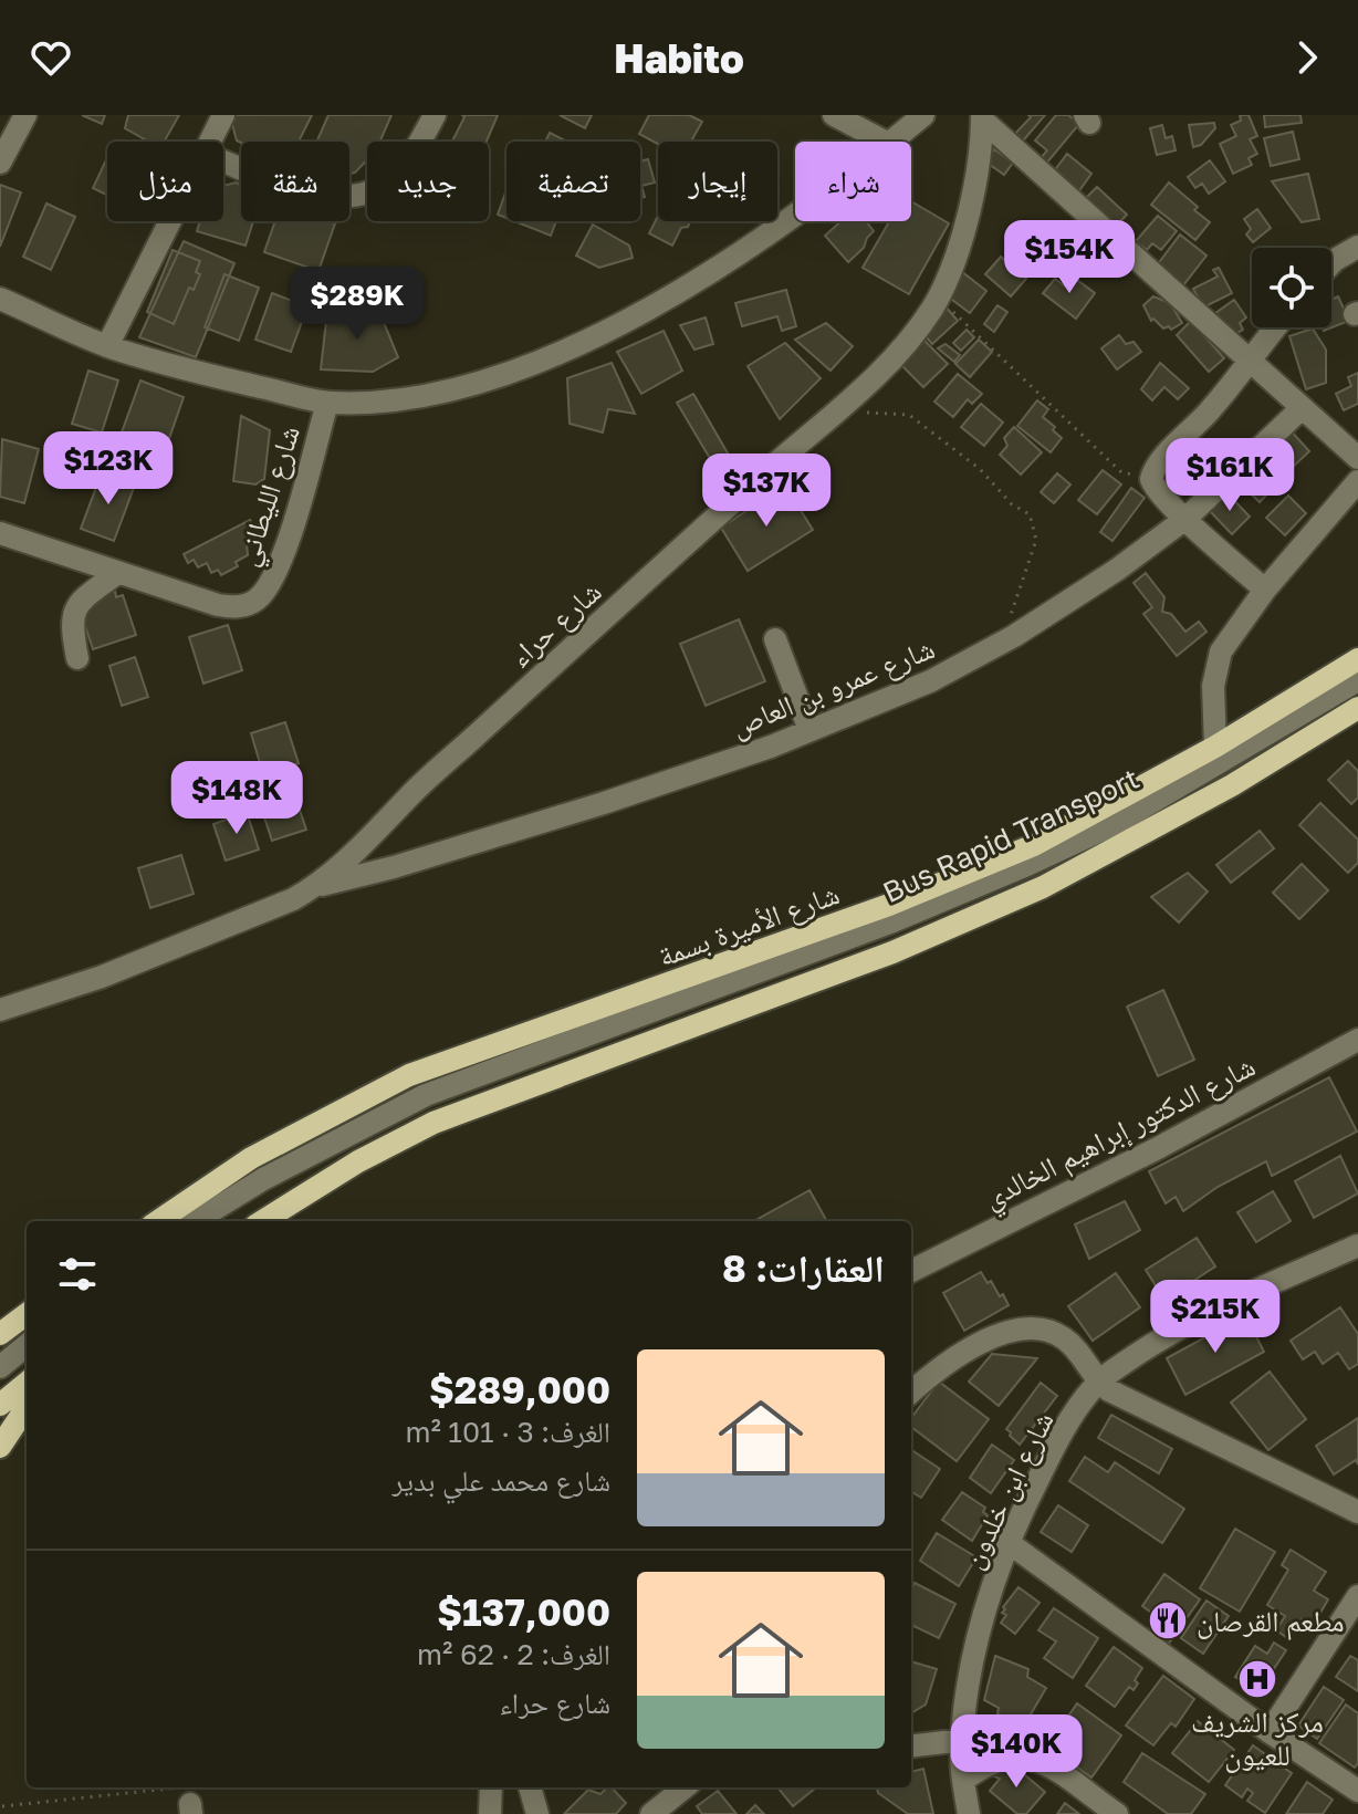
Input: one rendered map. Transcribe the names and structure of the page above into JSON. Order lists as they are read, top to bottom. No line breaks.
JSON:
{"streets":{"main road":["شارع الأميرة بسمة"],"street":["شارع الليطاني","شارع حراء","شارع عمرو بن العاص","Bus Rapid Transport","شارع الدكتور إبراهيم الخالدي","شارع ابن خلدون"]},"crossings":[["شارع حراء","شارع عمرو بن العاص"]],"places":{"restaurant":["مطعم القرصان"],"hospital":["مركز الشريف للعيون"]},"page":{"header":"Habito","chip":["شراء","إيجار","تصفية","جديد","شقة","منزل"],"price":["$154K","$289K","$123K","$161K","$137K","$148K","$215K","$140K"],"heading":"العقارات: 8","list":[{"name":"$289,000","note":"الغرف: 3 · 101 m² · شارع محمد علي بدير"},{"name":"$137,000","note":"الغرف: 2 · 62 m² · شارع حراء"}]}}
